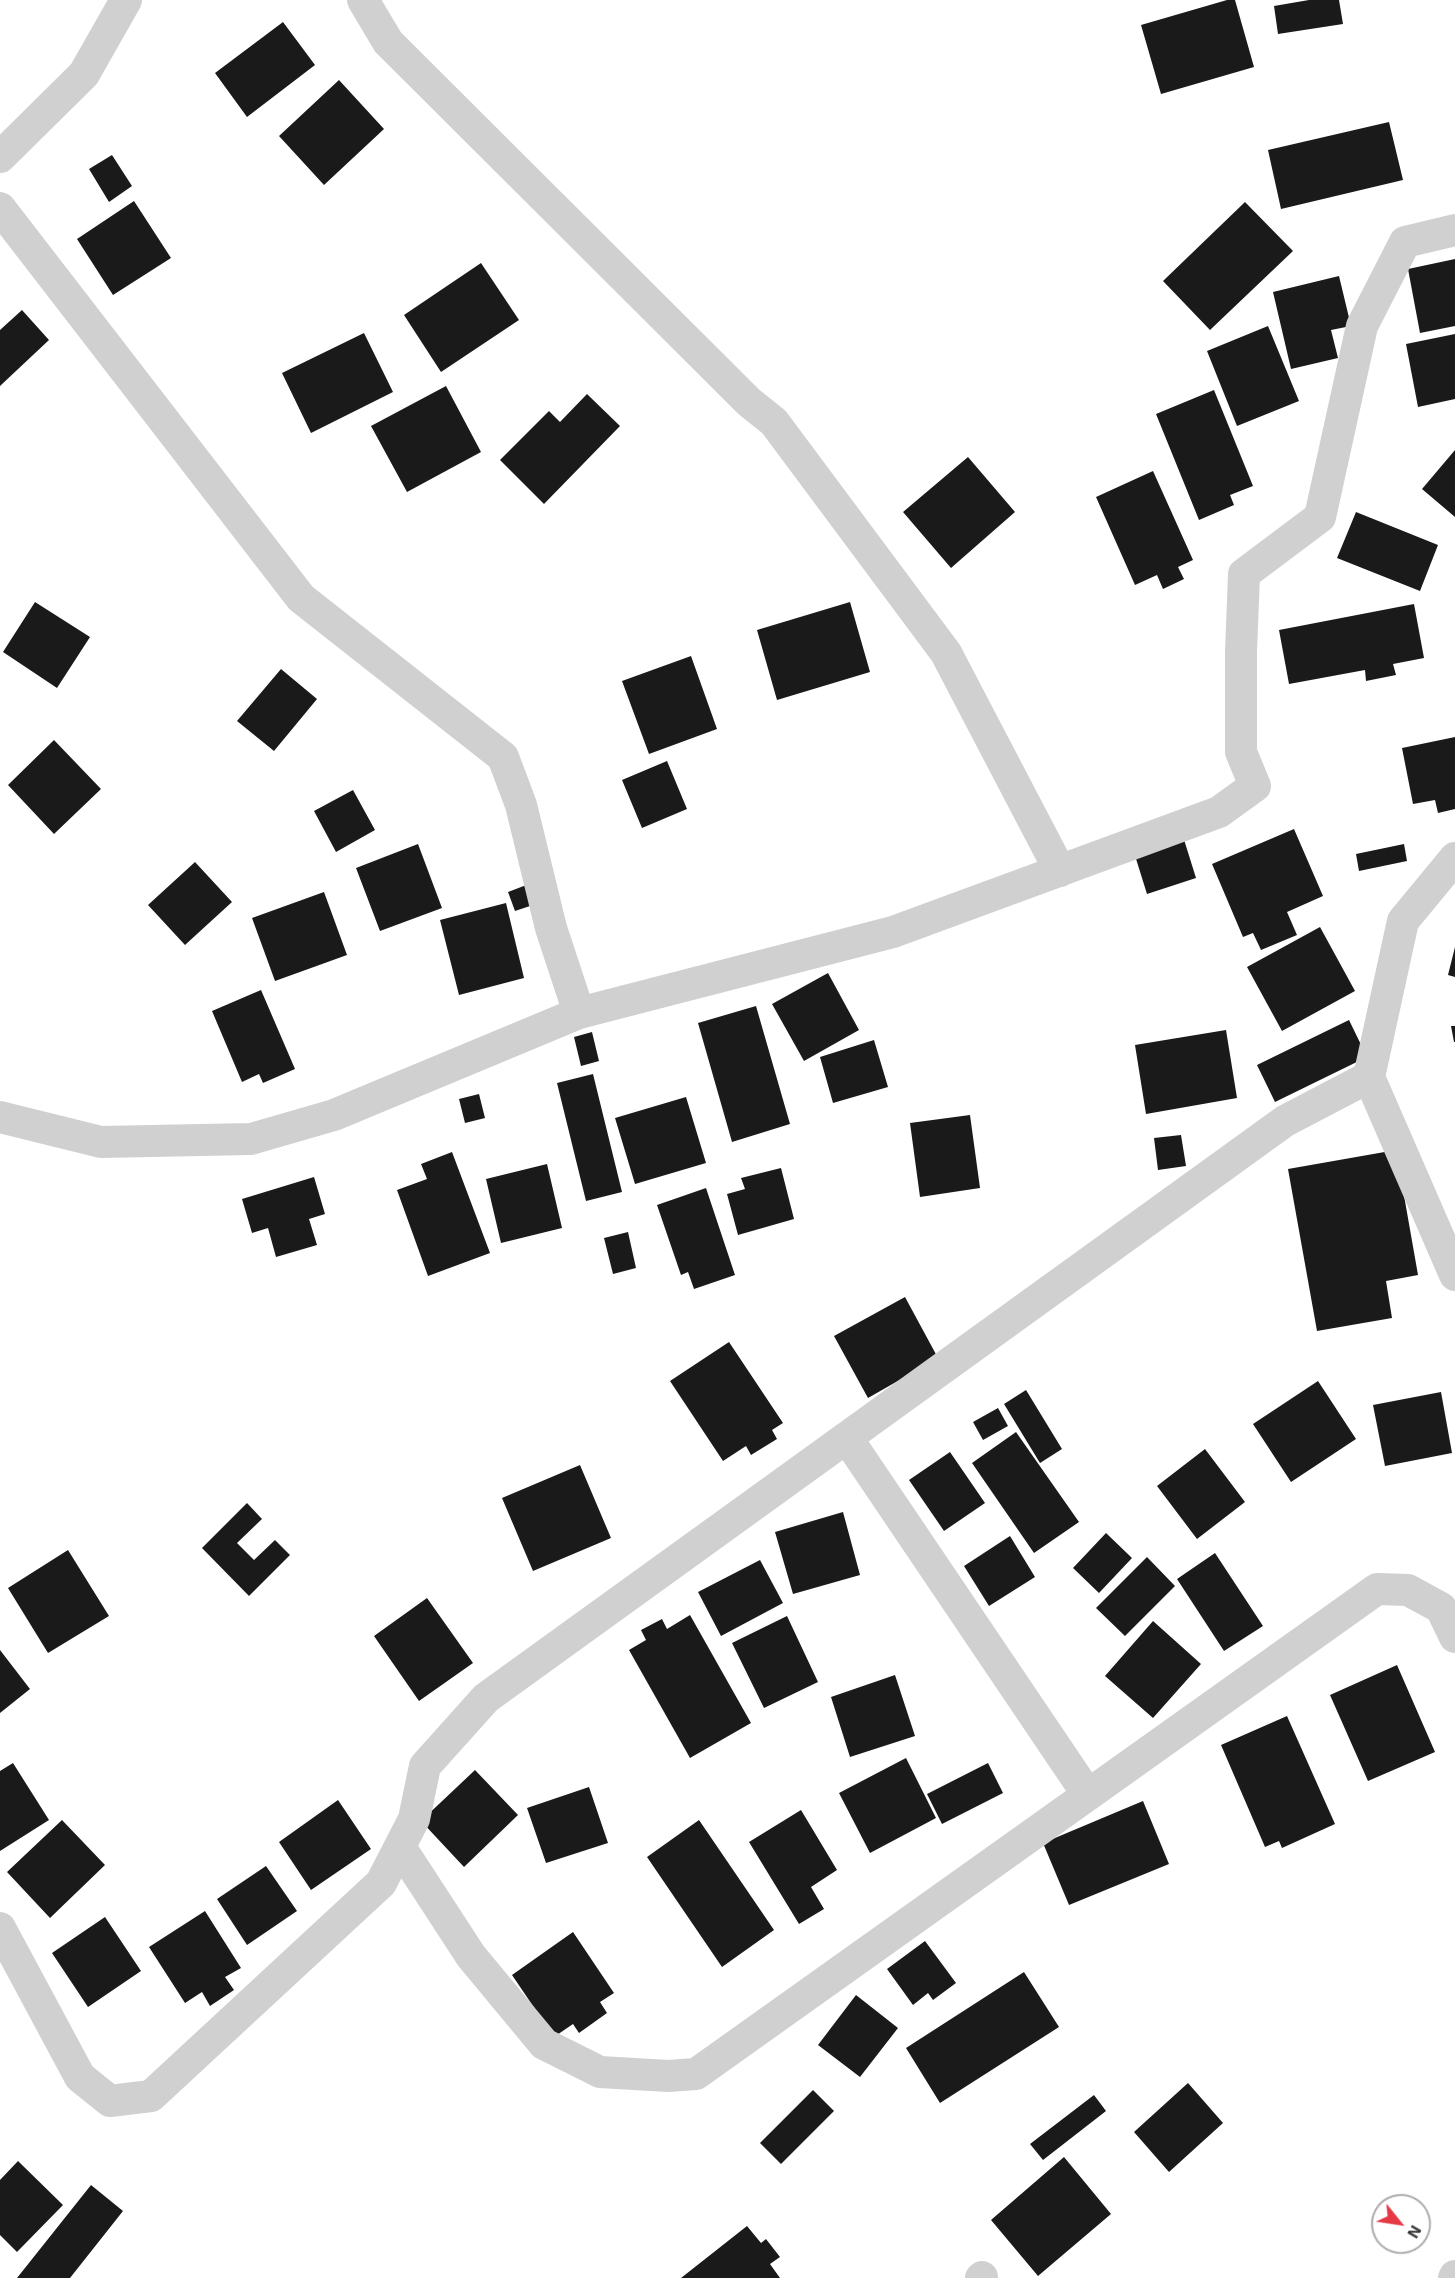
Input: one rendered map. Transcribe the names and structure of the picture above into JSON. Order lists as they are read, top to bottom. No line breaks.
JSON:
{"north":"bottom right"}
